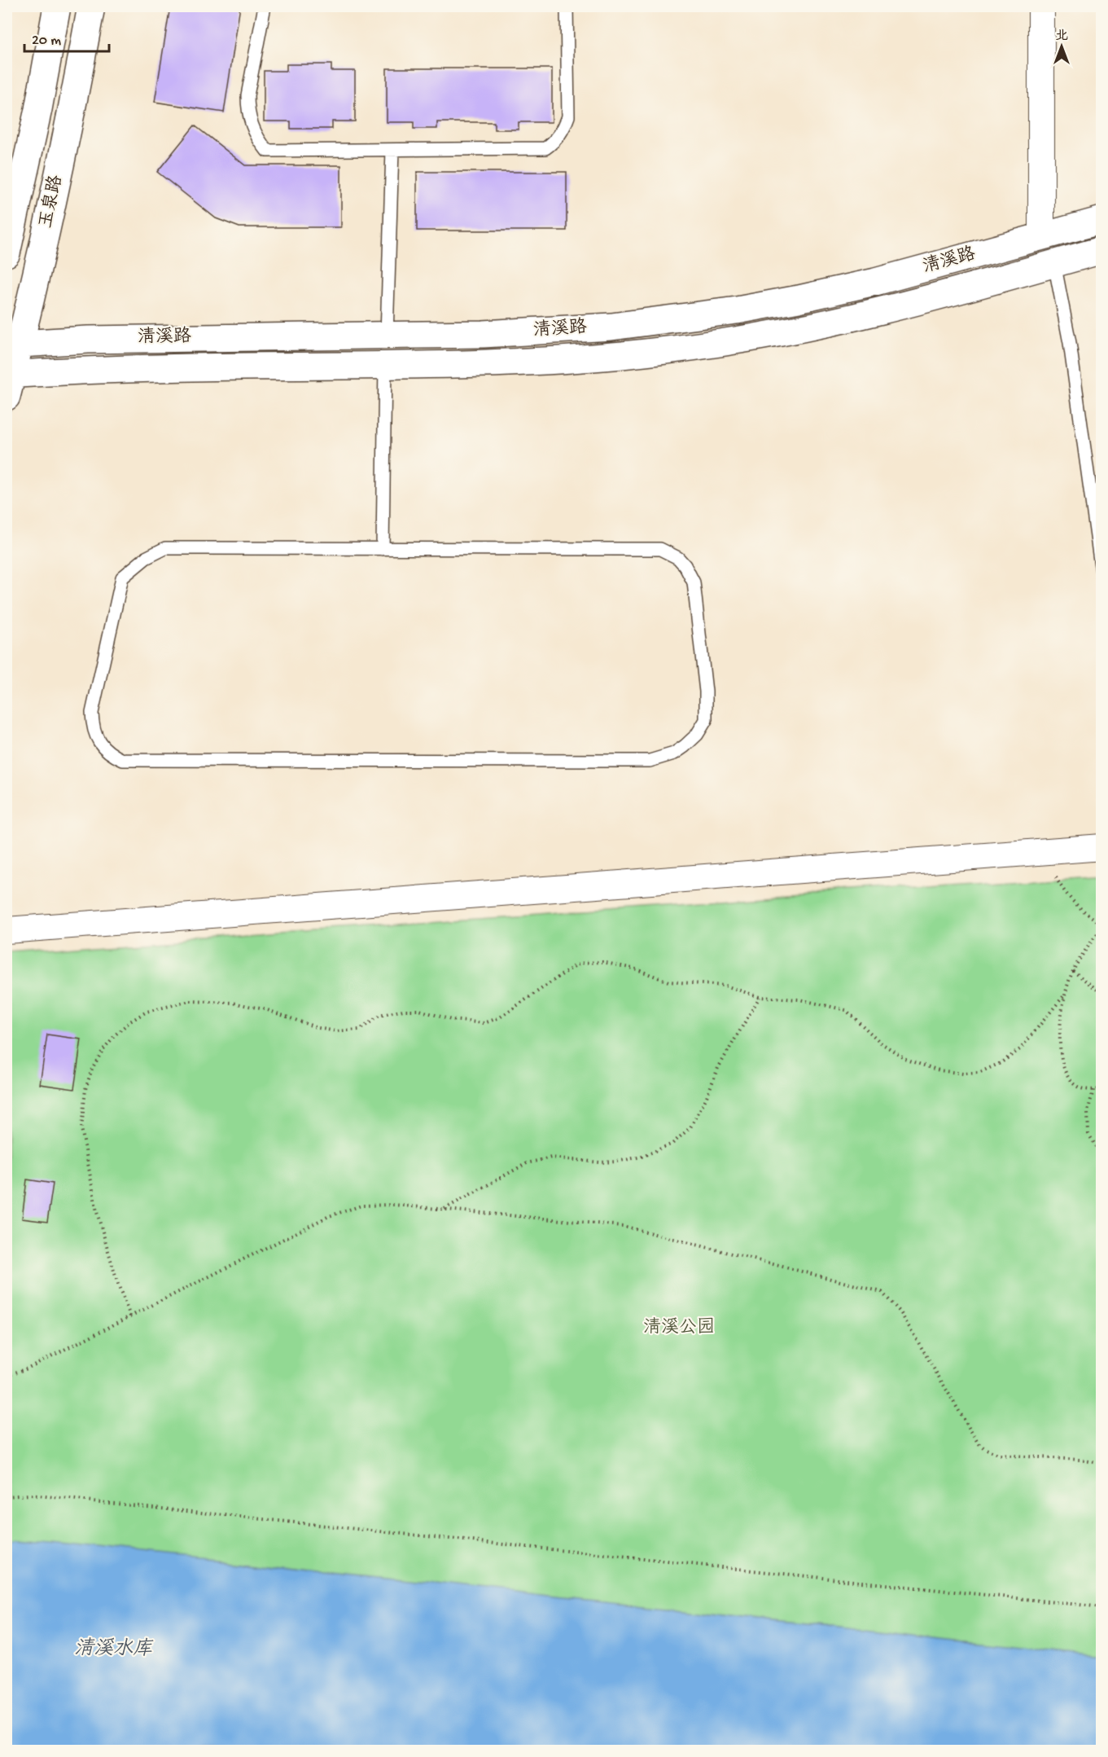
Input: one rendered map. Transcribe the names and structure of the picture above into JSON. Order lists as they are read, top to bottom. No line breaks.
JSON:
{"streets":{"street":["玉泉路","清溪路"]},"crossings":[["玉泉路","清溪路"]],"water":["清溪水库"],"parks":["清溪公园"],"scale_bar":"20 m","north":"top"}
